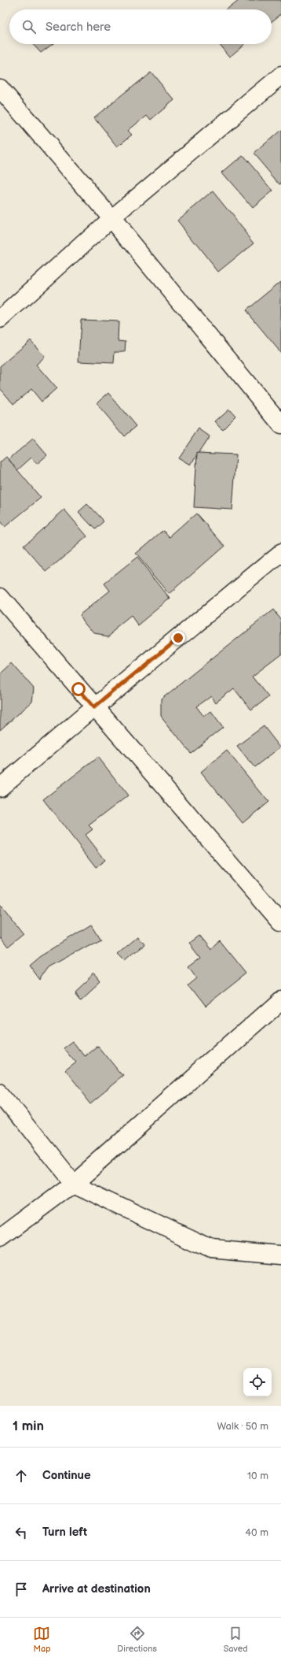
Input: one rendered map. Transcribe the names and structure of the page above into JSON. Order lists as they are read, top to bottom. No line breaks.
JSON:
{"page":{"search":"Search here","heading":["1 min","Walk · 50 m"],"list":[["Continue","10 m"],["Turn left","40 m"],"Arrive at destination"],"nav":["Map","Directions","Saved"]}}
